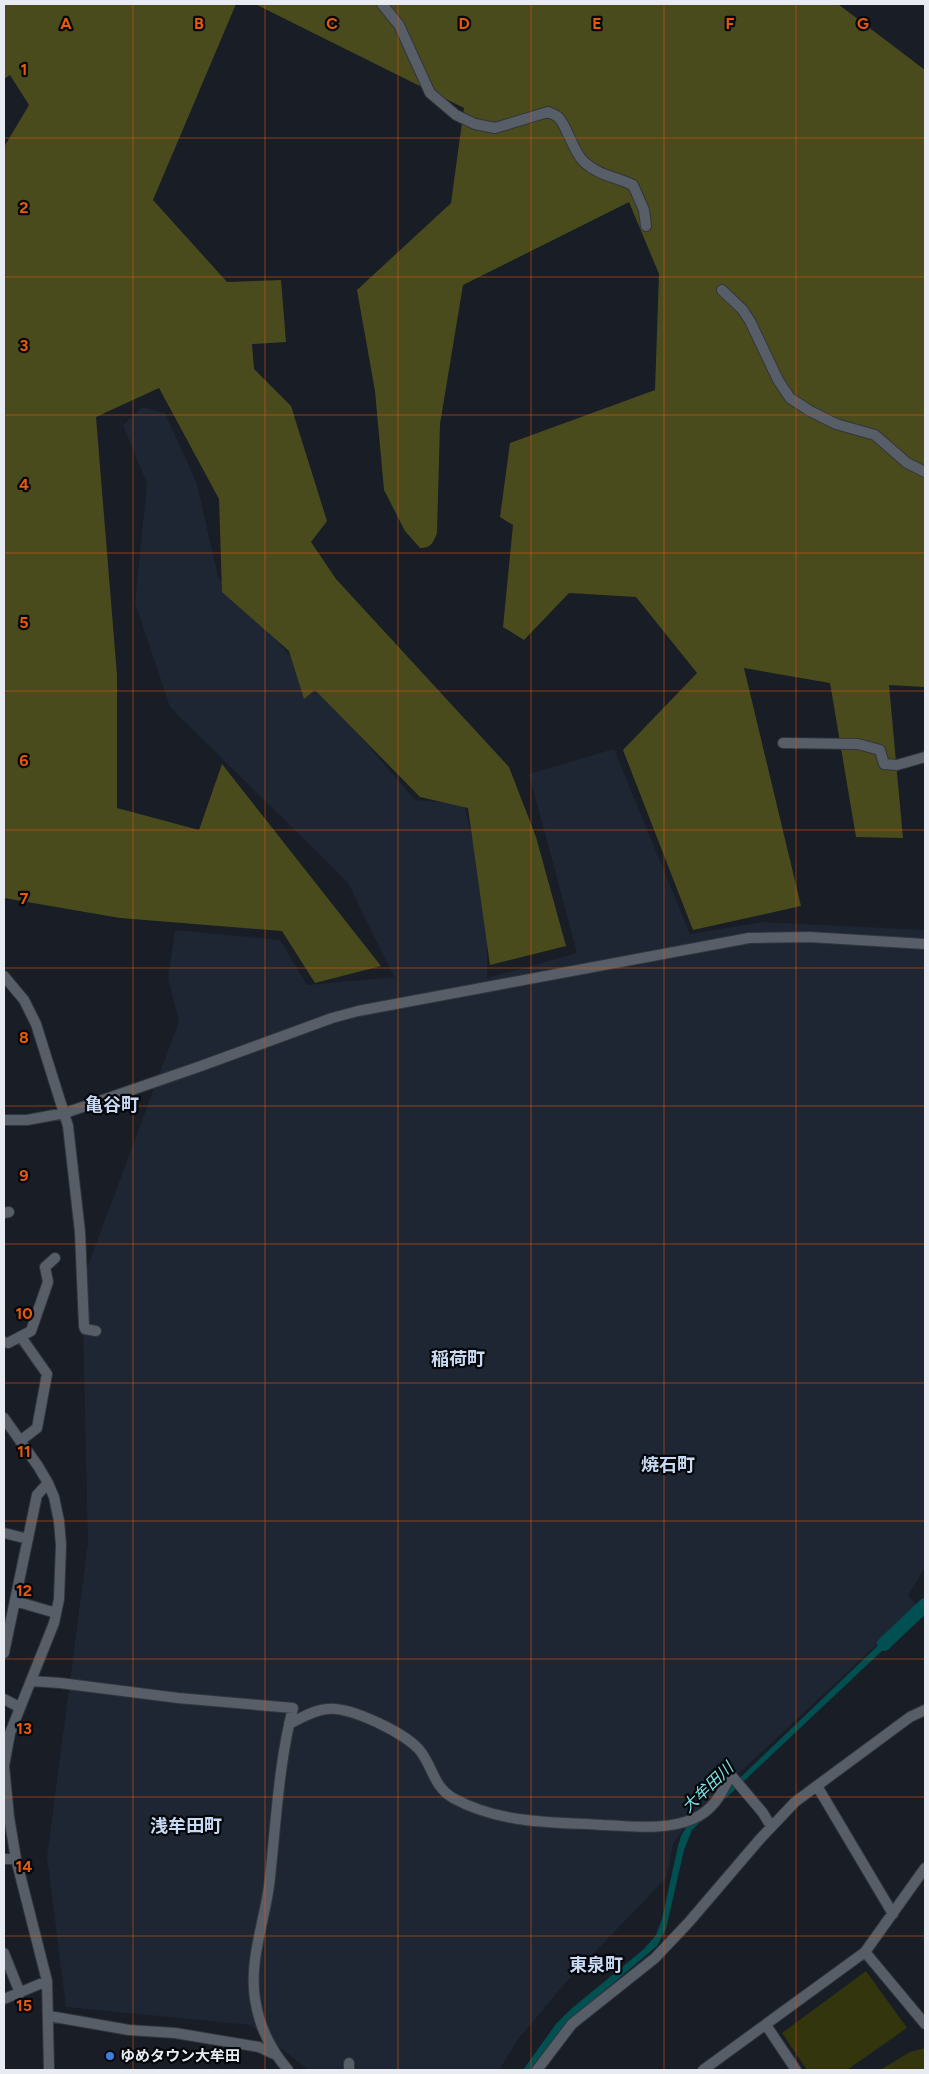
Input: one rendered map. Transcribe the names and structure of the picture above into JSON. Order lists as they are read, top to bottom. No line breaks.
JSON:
{"districts":["亀谷町","稲荷町","焼石町","浅牟田町","東泉町"],"water":["大牟田川"],"places":["ゆめタウン大牟田"],"grid":{"columns":["A","B","C","D","E","F","G"],"rows":["1","2","3","4","5","6","7","8","9","10","11","12","13","14","15"]}}
